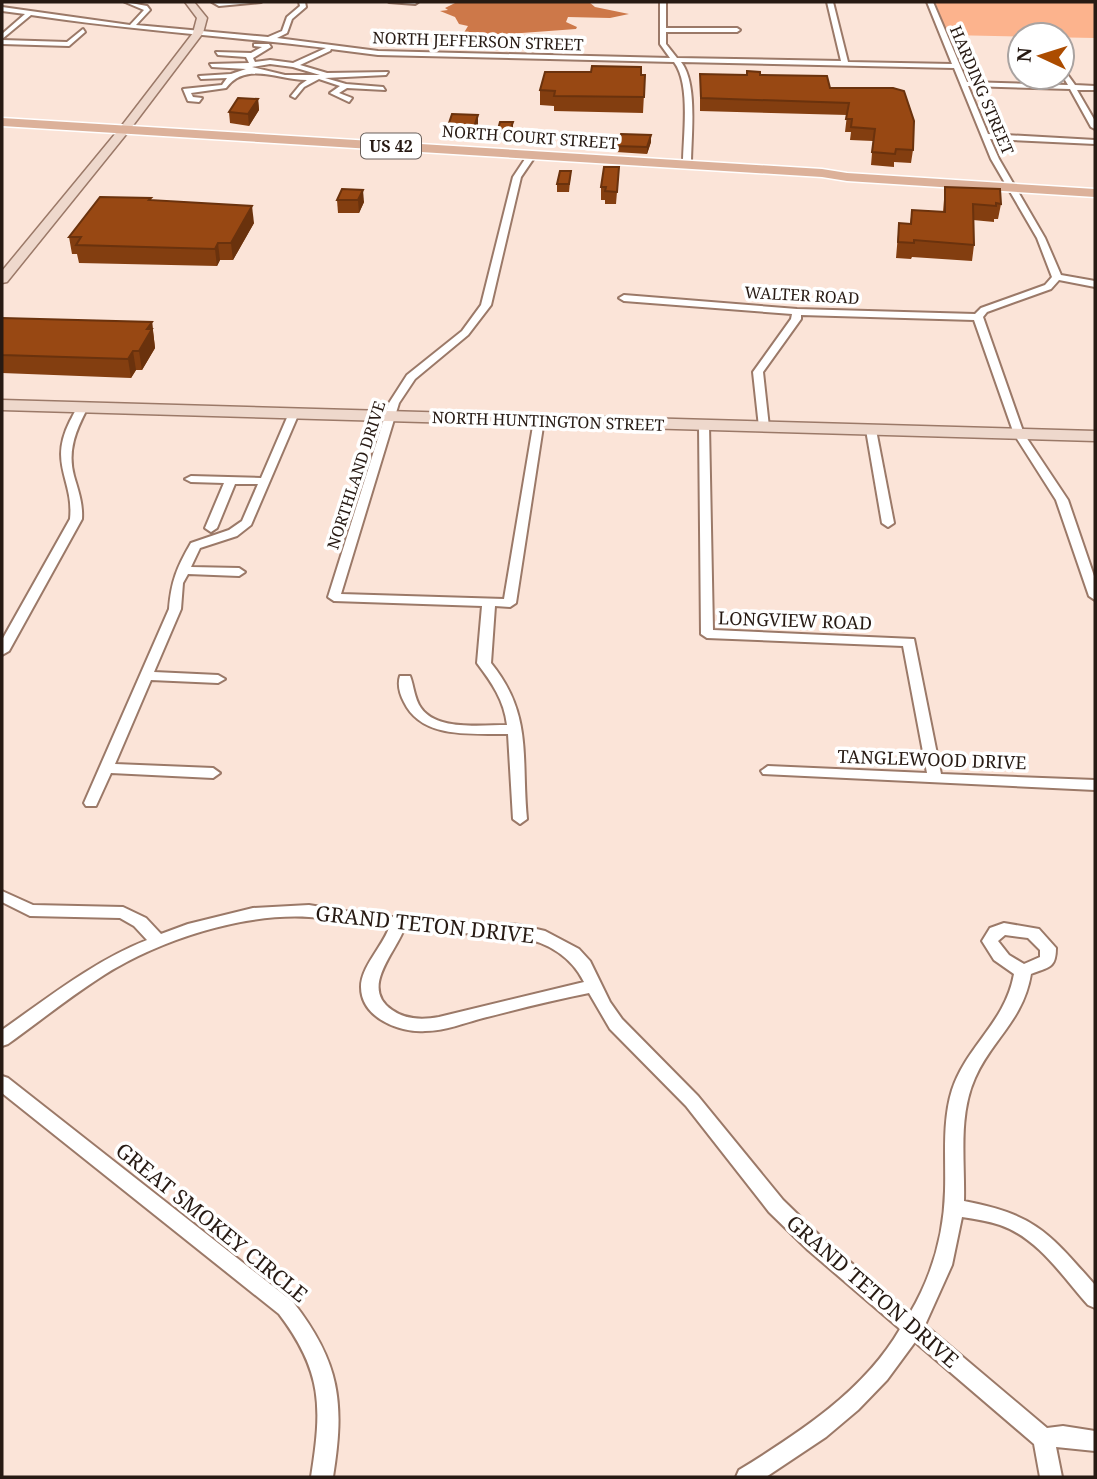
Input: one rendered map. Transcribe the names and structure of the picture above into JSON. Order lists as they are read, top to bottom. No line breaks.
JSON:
{"streets":{"main road":["NORTH COURT STREET","US 42"],"street":["NORTH JEFFERSON STREET","HARDING STREET","WALTER ROAD","NORTH HUNTINGTON STREET","NORTHLAND DRIVE","LONGVIEW ROAD","TANGLEWOOD DRIVE","GRAND TETON DRIVE","GREAT SMOKEY CIRCLE"]},"crossings":[["NORTH JEFFERSON STREET","HARDING STREET"],["HARDING STREET","NORTH COURT STREET"],["NORTH COURT STREET","NORTHLAND DRIVE"],["NORTH HUNTINGTON STREET","NORTHLAND DRIVE"],["NORTH HUNTINGTON STREET","LONGVIEW ROAD"],["LONGVIEW ROAD","TANGLEWOOD DRIVE"]],"north":"left"}
